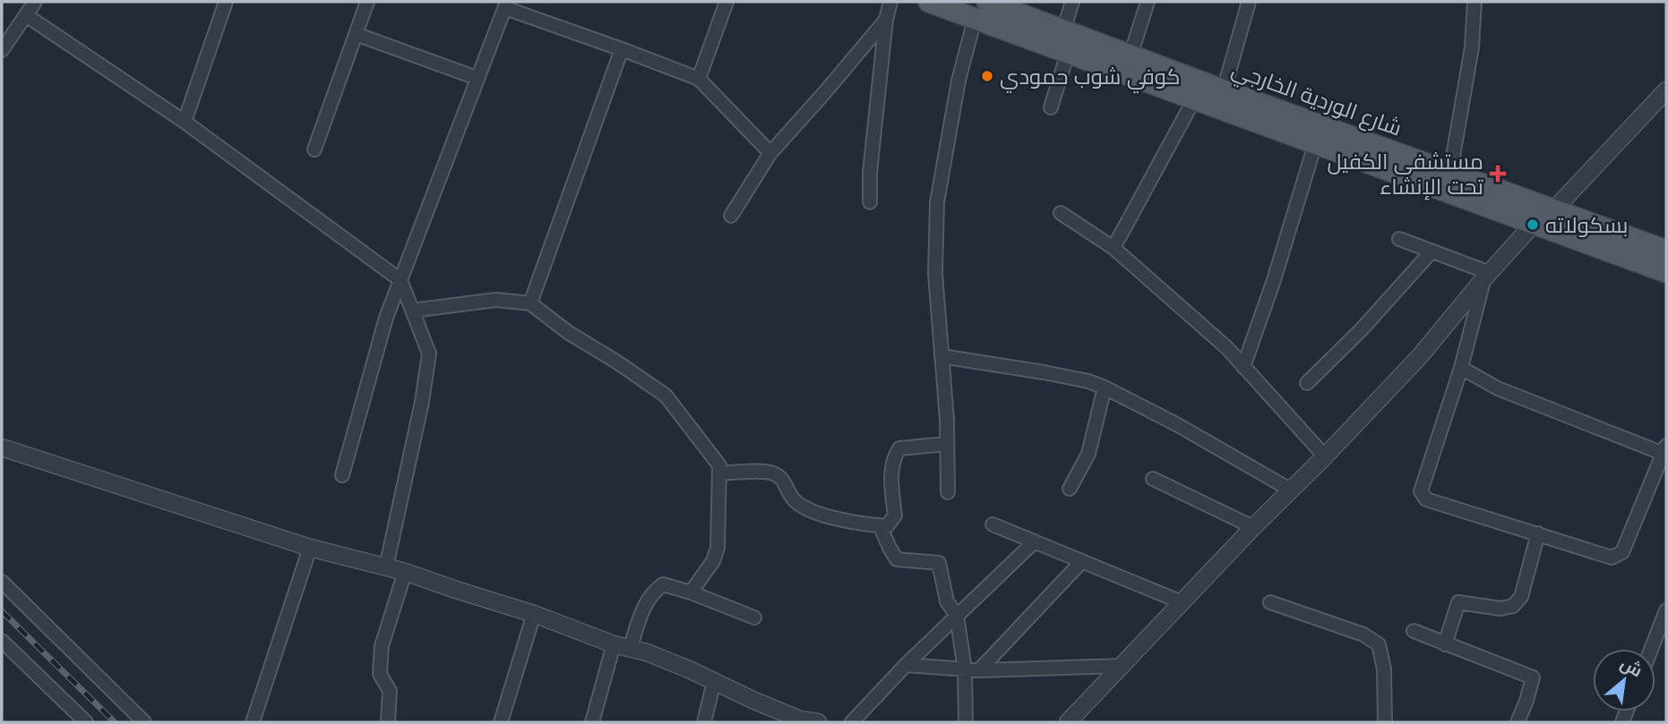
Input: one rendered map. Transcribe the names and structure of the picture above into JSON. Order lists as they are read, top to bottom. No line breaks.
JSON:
{"streets":{"main road":["شارع الوردية الخارجي"]},"places":{"other":["كوفي شوب حمودي","بسكولاته"],"health":["مستشفى الكفيل تحت الإنشاء"]},"north":"top right"}
